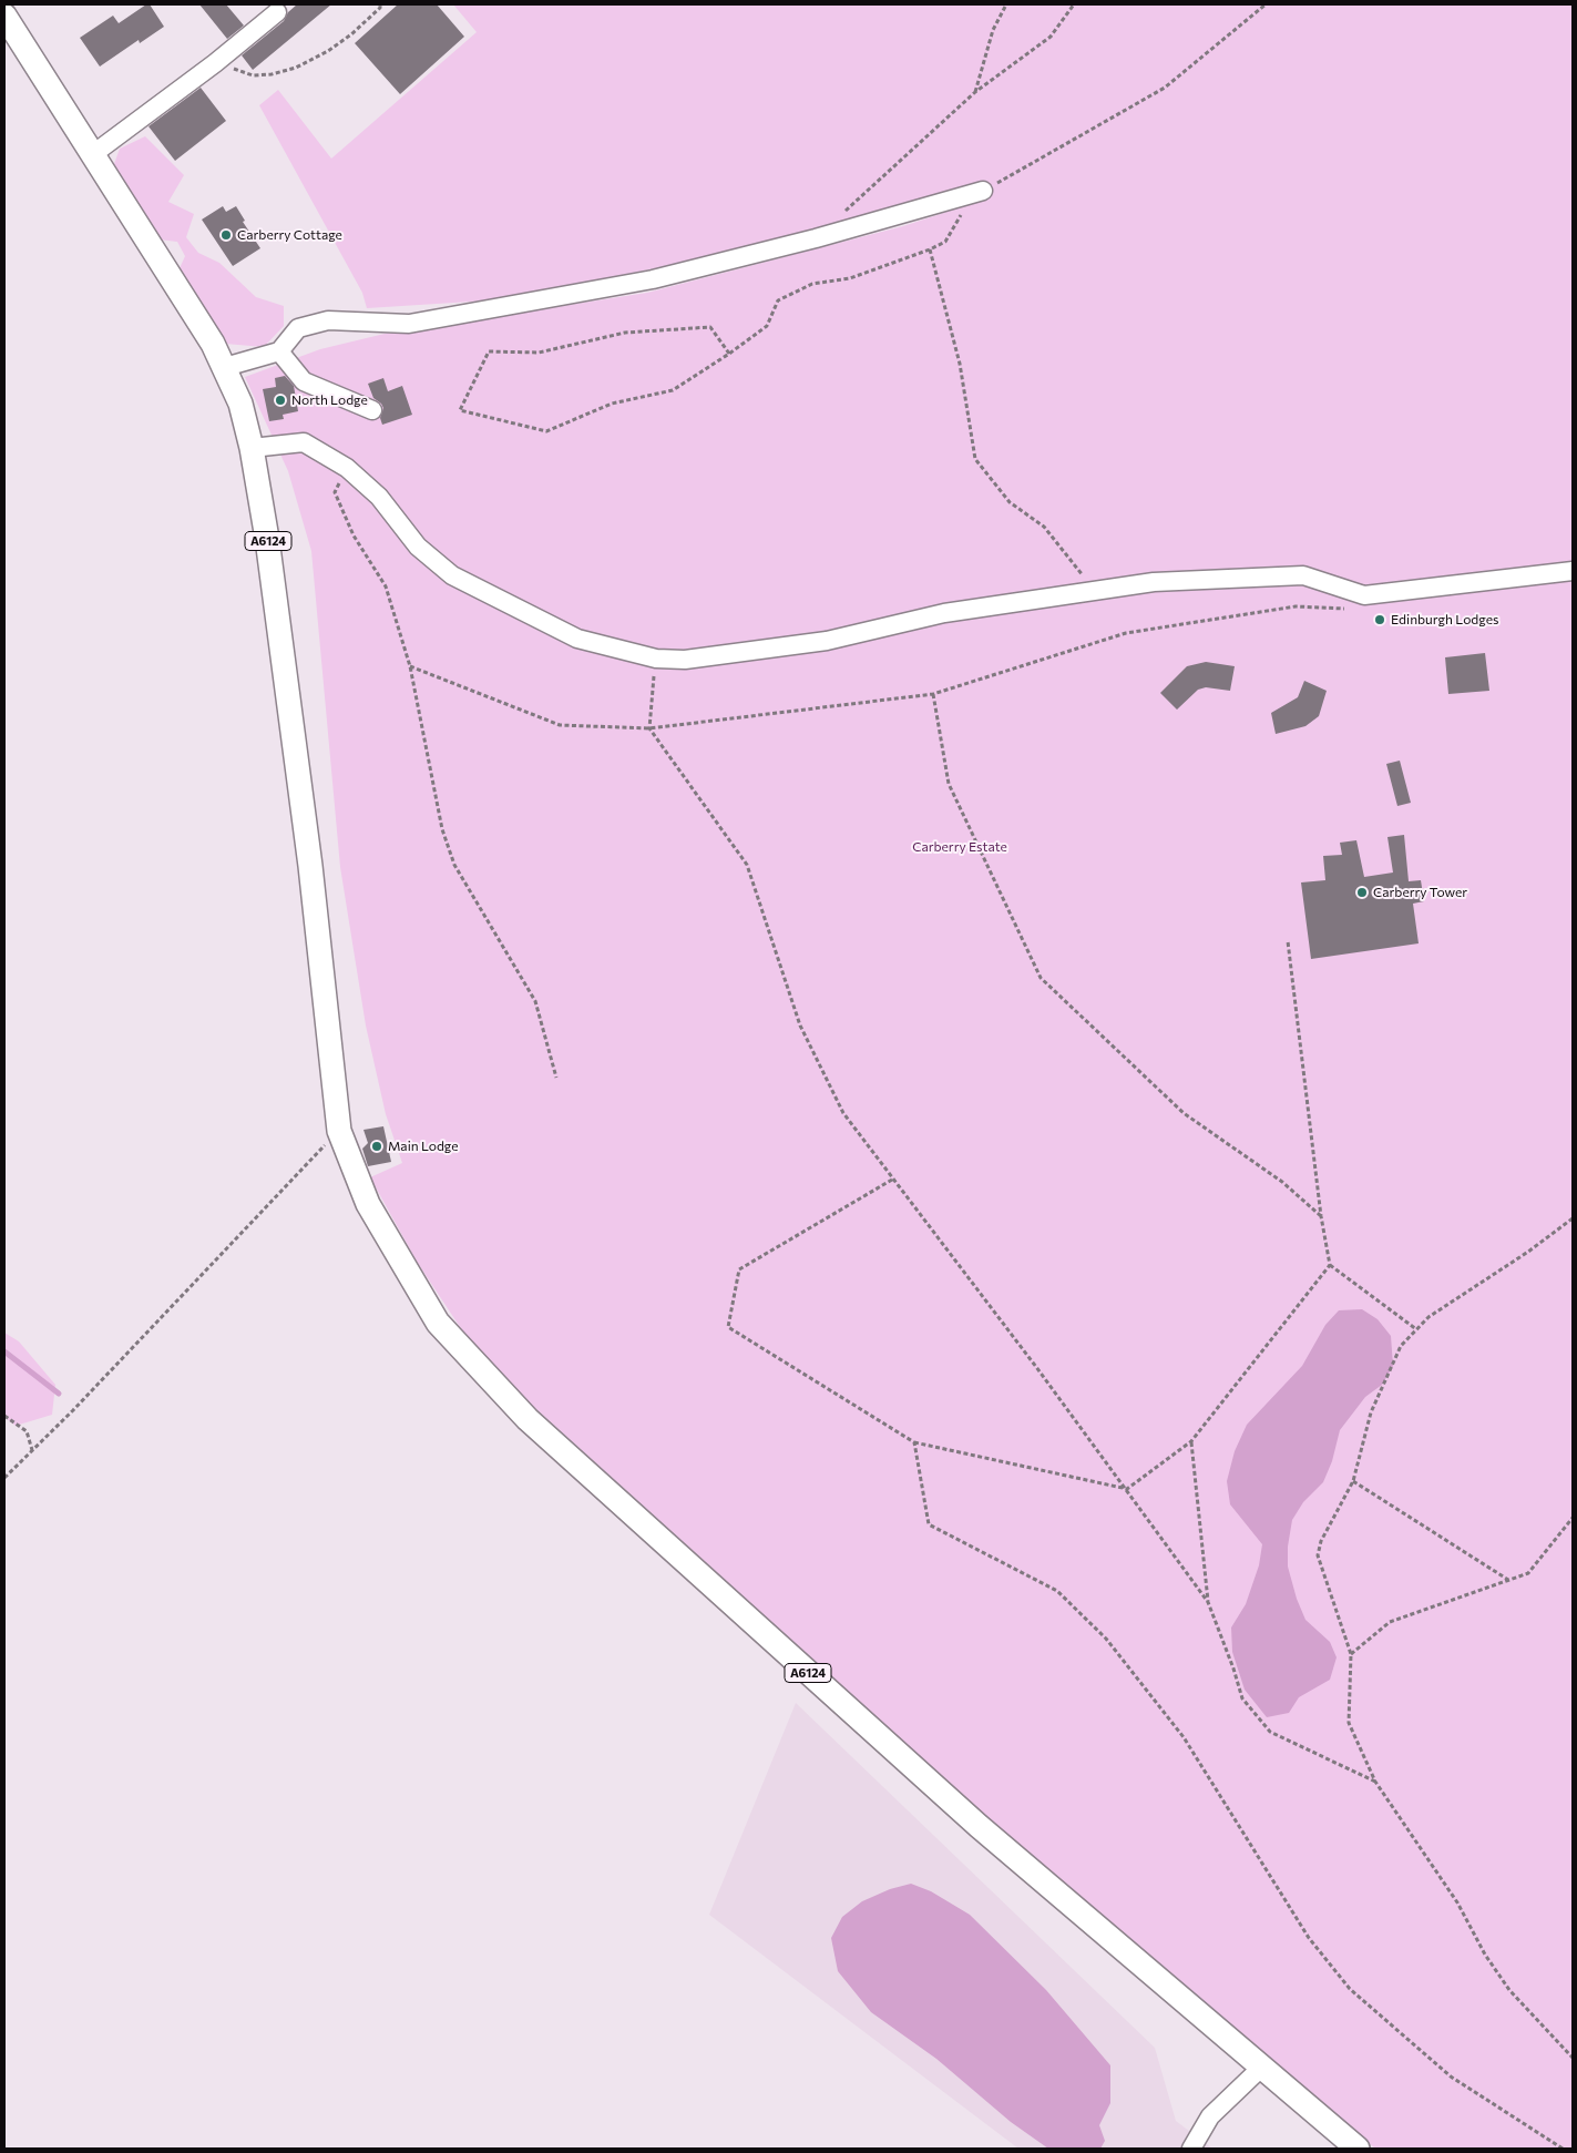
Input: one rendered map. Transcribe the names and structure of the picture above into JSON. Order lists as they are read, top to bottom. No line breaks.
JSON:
{"streets":{"main road":["A6124"]},"parks":["Carberry Estate"],"places":["Carberry Cottage","North Lodge","Edinburgh Lodges","Carberry Tower","Main Lodge"]}
